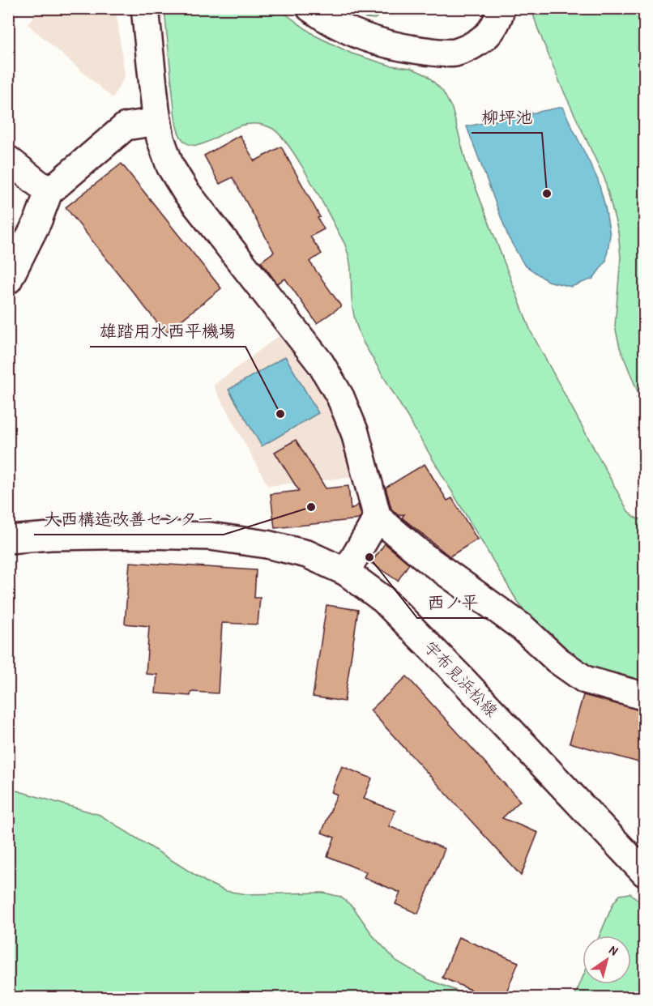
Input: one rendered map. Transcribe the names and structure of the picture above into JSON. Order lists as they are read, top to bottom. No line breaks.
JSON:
{"streets":{"street":["宇布見浜松線"]},"places":["柳坪池","雄踏用水西平機場","大西構造改善センター","西ノ平"],"north":"top right"}
